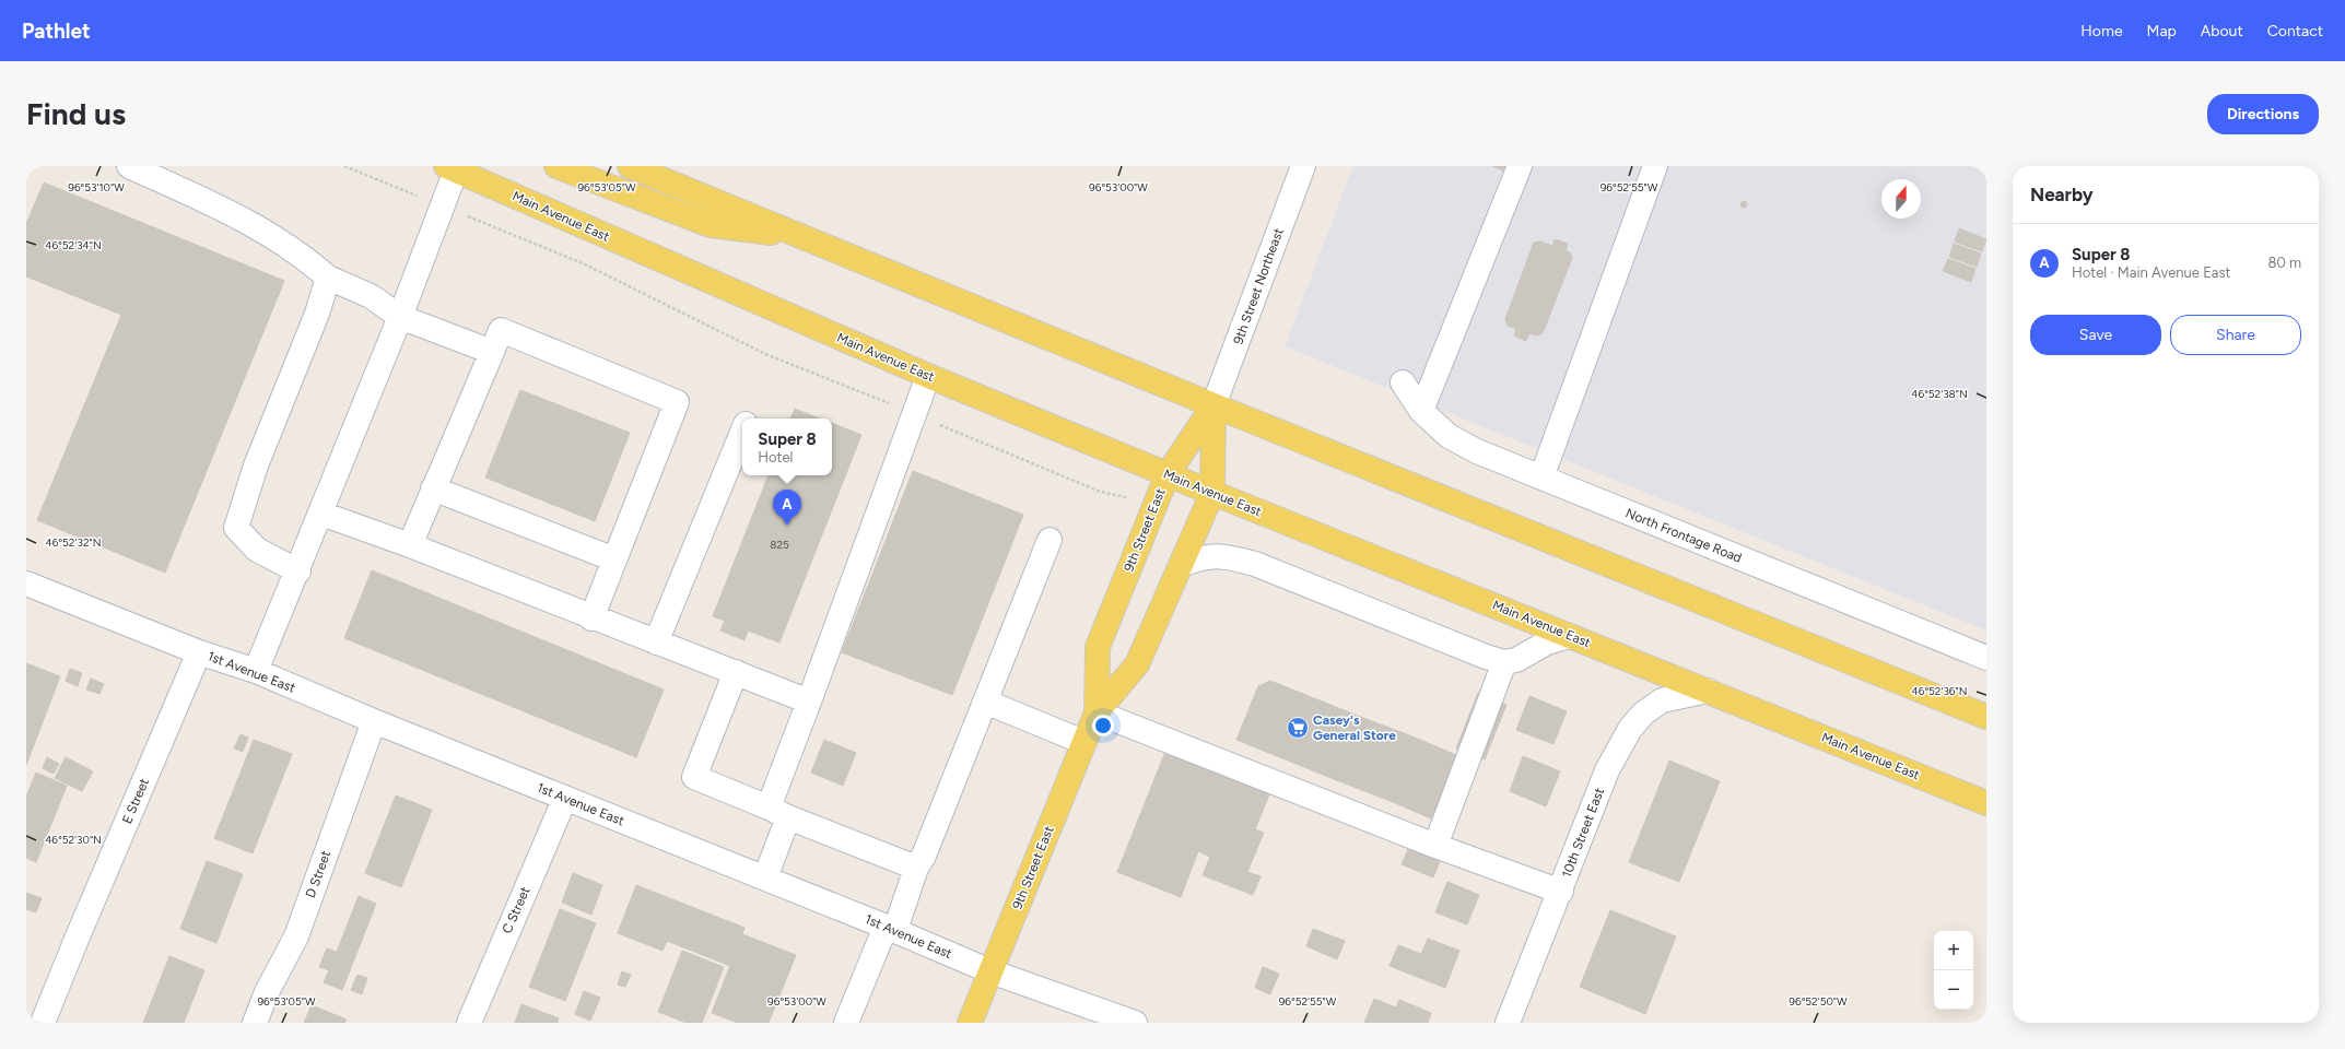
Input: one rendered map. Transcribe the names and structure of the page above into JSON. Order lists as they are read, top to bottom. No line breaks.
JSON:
{"streets":{"main road":["Main Avenue East","9th Street East"],"street":["9th Street Northeast","North Frontage Road","1st Avenue East","E Street","10th Street East","D Street","C Street"]},"crossings":[["Main Avenue East","9th Street East"],["Main Avenue East","10th Street East"],["9th Street Northeast","9th Street East"],["9th Street East","1st Avenue East"],["1st Avenue East","E Street"],["1st Avenue East","D Street"],["1st Avenue East","C Street"]],"places":{"supermarket":["Casey's General Store"]},"house_numbers":["825"],"north":"top","page":{"header":"Pathlet","nav":["Home","Map","About","Contact"],"buttons":["Directions",["Save","Share"]],"title":"Find us","heading":"Nearby","list":[{"mark":"A","name":"Super 8","note":"Hotel · Main Avenue East","value":"80 m"}],"popup":["Super 8","Hotel"],"pins":"A","map_buttons":["+","−"]},"coordinates":["96°53'10\"W","96°53'05\"W","96°53'00\"W","96°52'55\"W","46°52'34\"N","46°52'38\"N","46°52'32\"N","46°52'36\"N","46°52'30\"N","96°52'50\"W"]}
